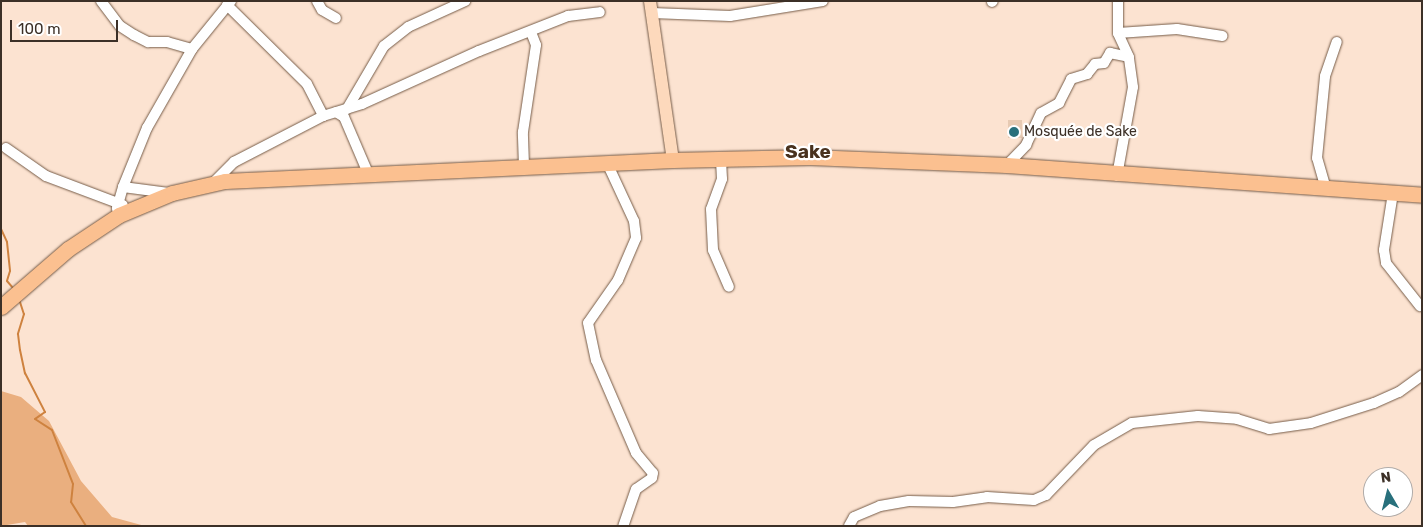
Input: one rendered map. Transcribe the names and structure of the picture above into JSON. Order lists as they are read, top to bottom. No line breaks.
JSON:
{"districts":["Sake"],"places":["Mosquée de Sake"],"scale_bar":"100 m","north":"top"}
